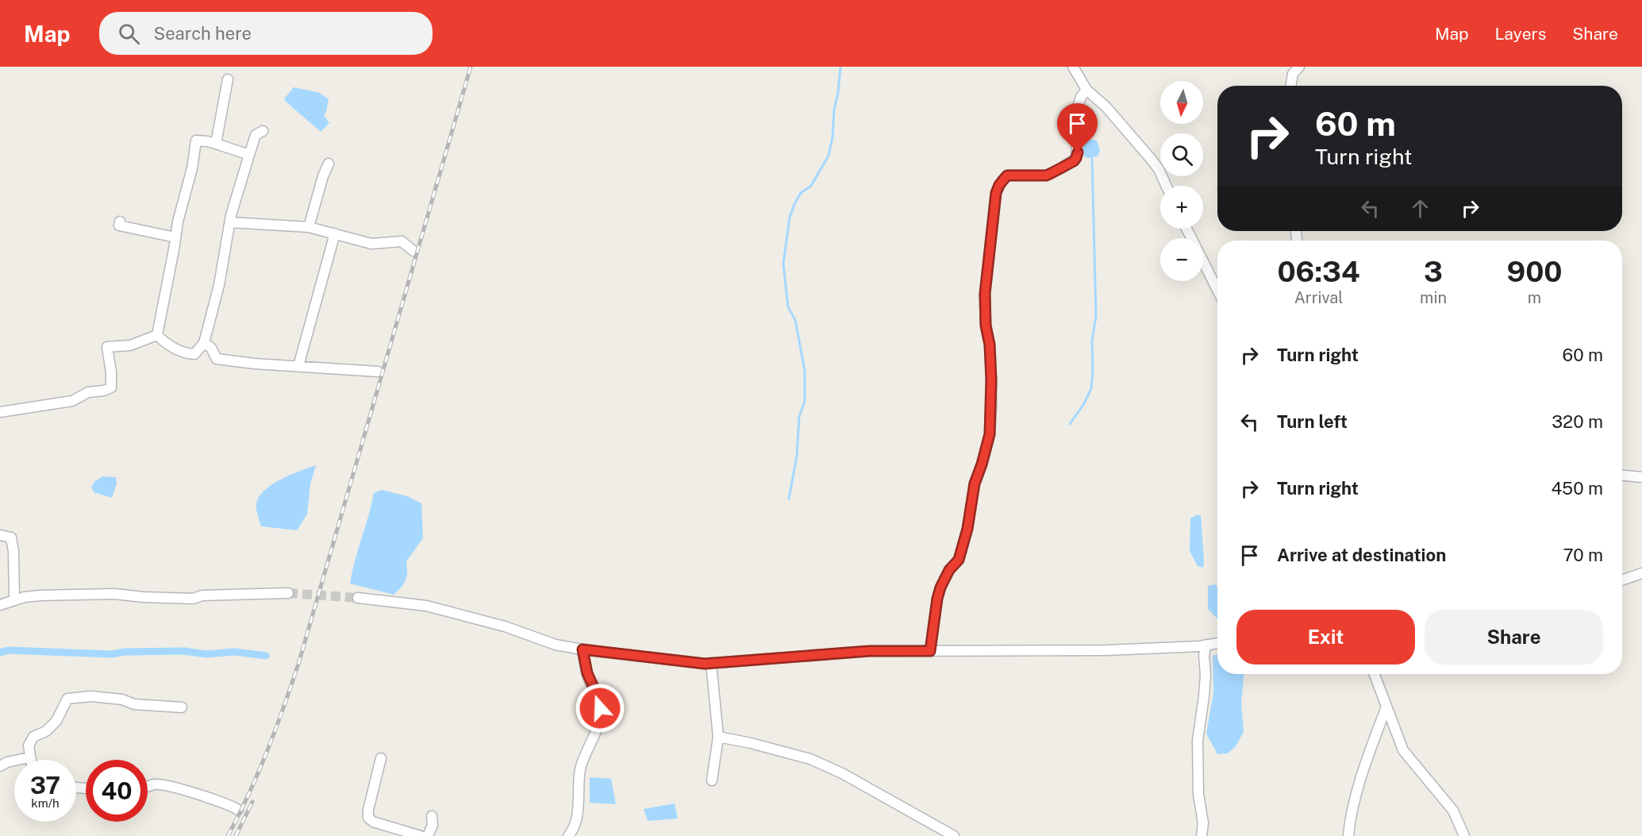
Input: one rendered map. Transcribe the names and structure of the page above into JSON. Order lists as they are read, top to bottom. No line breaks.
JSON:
{"north":"bottom","page":{"header":"Map","search":"Search here","nav":["Map","Layers","Share"],"map_buttons":["+","−"],"turn":["60 m","Turn right"],"eta":["06:34","Arrival","3","min","900","m"],"list":[{"name":"Turn right","value":"60 m"},{"name":"Turn left","value":"320 m"},{"name":"Turn right","value":"450 m"},{"name":"Arrive at destination","value":"70 m"}],"buttons":["Exit","Share"],"speed":"37 km/h","limit":"40"}}
